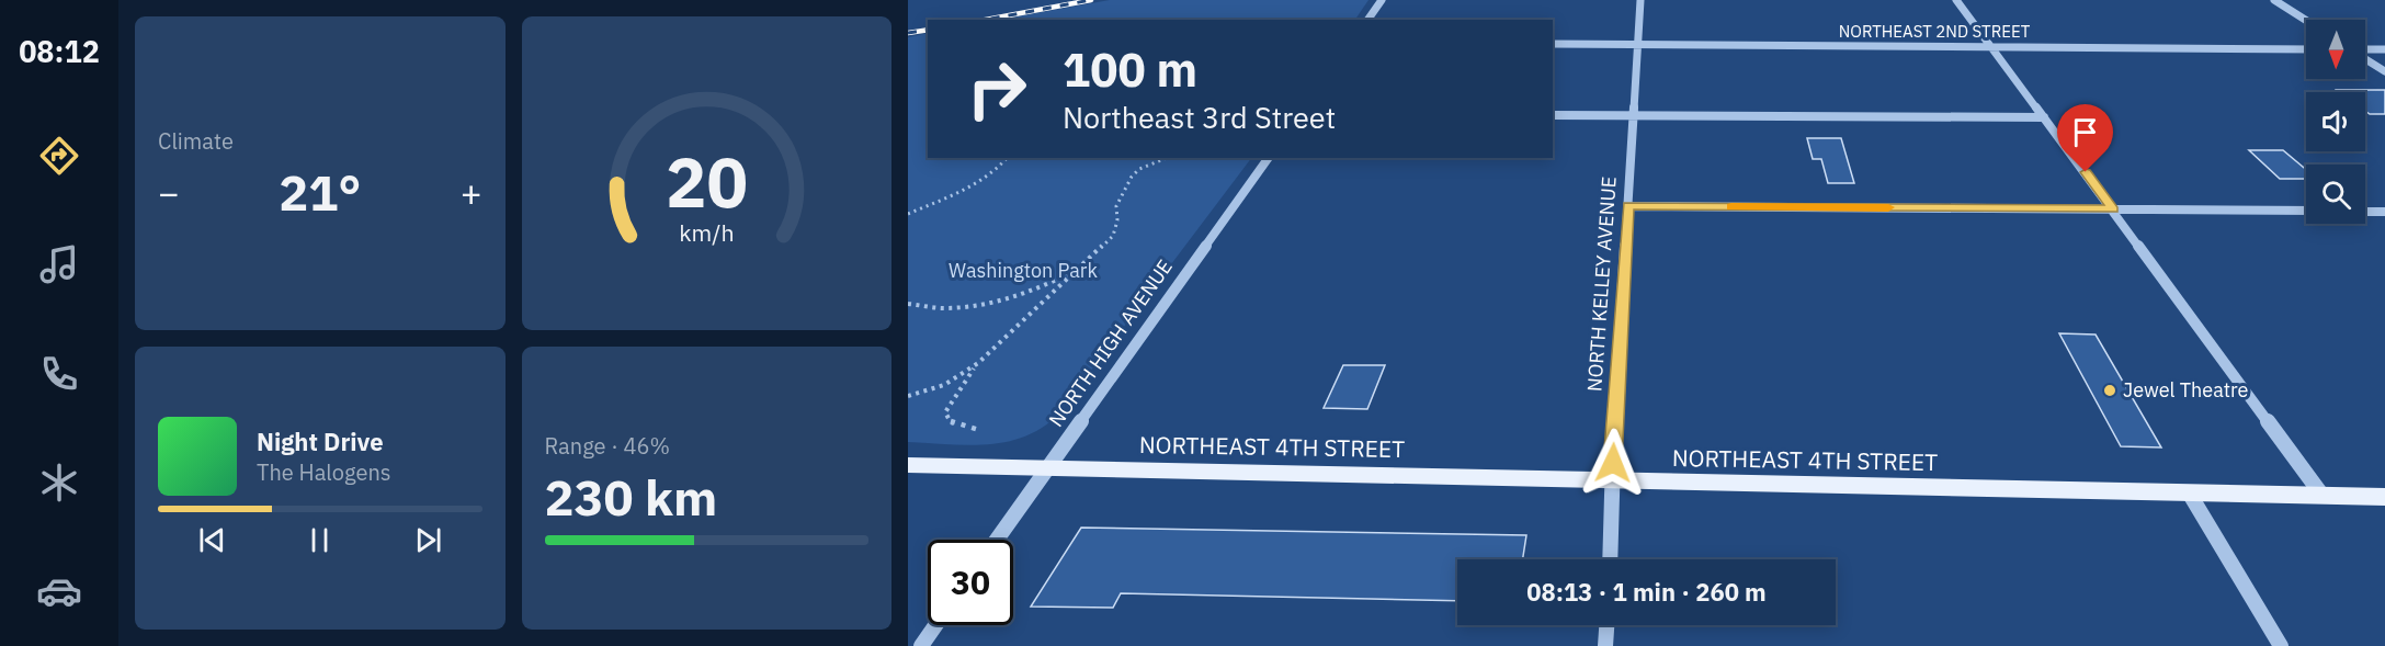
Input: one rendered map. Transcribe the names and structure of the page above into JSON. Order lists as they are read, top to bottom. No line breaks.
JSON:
{"streets":{"main road":["NORTHEAST 4TH STREET"],"street":["NORTHEAST 2ND STREET","NORTH KELLEY AVENUE","NORTH HIGH AVENUE"]},"crossings":[["NORTHEAST 2ND STREET","NORTH KELLEY AVENUE"],["NORTH KELLEY AVENUE","NORTHEAST 4TH STREET"],["NORTH HIGH AVENUE","NORTHEAST 4TH STREET"]],"parks":["Washington Park"],"places":["Jewel Theatre"],"north":"bottom","page":{"tabs":"08:12","tile":["Climate",["Range · 46%","230 km"]],"turn":["100 m","Northeast 3rd Street"],"heat":["−","21°","+"],"song":["Night Drive","The Halogens"],"limit":"30","trip":"08:13 · 1 min · 260 m","gauge":["20","km/h"]}}
